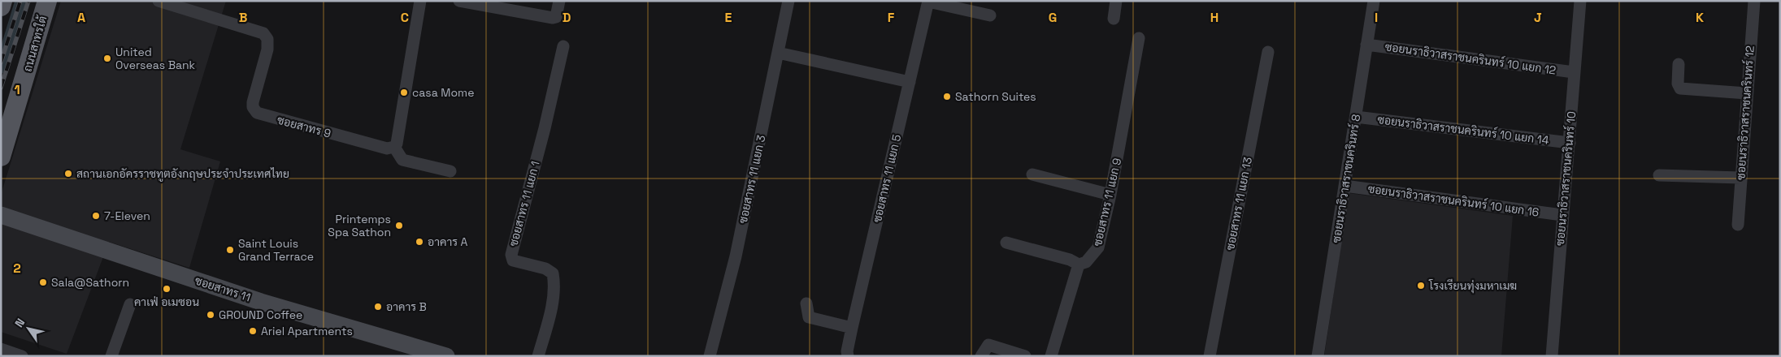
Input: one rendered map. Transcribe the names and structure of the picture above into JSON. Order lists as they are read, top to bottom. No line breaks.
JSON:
{"streets":{"main road":["ถนนสาทรใต้"],"street":["ซอยนราธิวาสราชนครินทร์ 10 แยก 12","ซอยนราธิวาสราชนครินทร์ 12","ซอยสาทร 9","ซอยนราธิวาสราชนครินทร์ 10 แยก 14","ซอยสาทร 11 แยก 5","ซอยนราธิวาสราชนครินทร์ 8","ซอยนราธิวาสราชนครินทร์ 10","ซอยสาทร 11 แยก 3","ซอยนราธิวาสราชนครินทร์ 10 แยก 16","ซอยสาทร 11 แยก 9","ซอยสาทร 11 แยก 1","ซอยสาทร 11 แยก 13","ซอยสาทร 11"]},"crossings":[["ซอยนราธิวาสราชนครินทร์ 10 แยก 12","ซอยนราธิวาสราชนครินทร์ 8"],["ซอยนราธิวาสราชนครินทร์ 10 แยก 12","ซอยนราธิวาสราชนครินทร์ 10"],["ซอยนราธิวาสราชนครินทร์ 10 แยก 14","ซอยนราธิวาสราชนครินทร์ 8"],["ซอยนราธิวาสราชนครินทร์ 10 แยก 14","ซอยนราธิวาสราชนครินทร์ 10"],["ซอยนราธิวาสราชนครินทร์ 8","ซอยนราธิวาสราชนครินทร์ 10 แยก 16"],["ซอยนราธิวาสราชนครินทร์ 10","ซอยนราธิวาสราชนครินทร์ 10 แยก 16"]],"places":["United Overseas Bank","casa Mome","Sathorn Suites","สถานเอกอัครราชทูตอังกฤษประจำประเทศไทย","7-Eleven","Printemps Spa Sathon","อาคาร A","Saint Louis Grand Terrace","Sala@Sathorn","โรงเรียนทุ่งมหาเมฆ","คาเฟ่ อเมซอน","อาคาร B","GROUND Coffee","Ariel Apartments"],"north":"top left","grid":{"columns":["A","B","C","D","E","F","G","H","I","J","K"],"rows":["1","2"]}}
